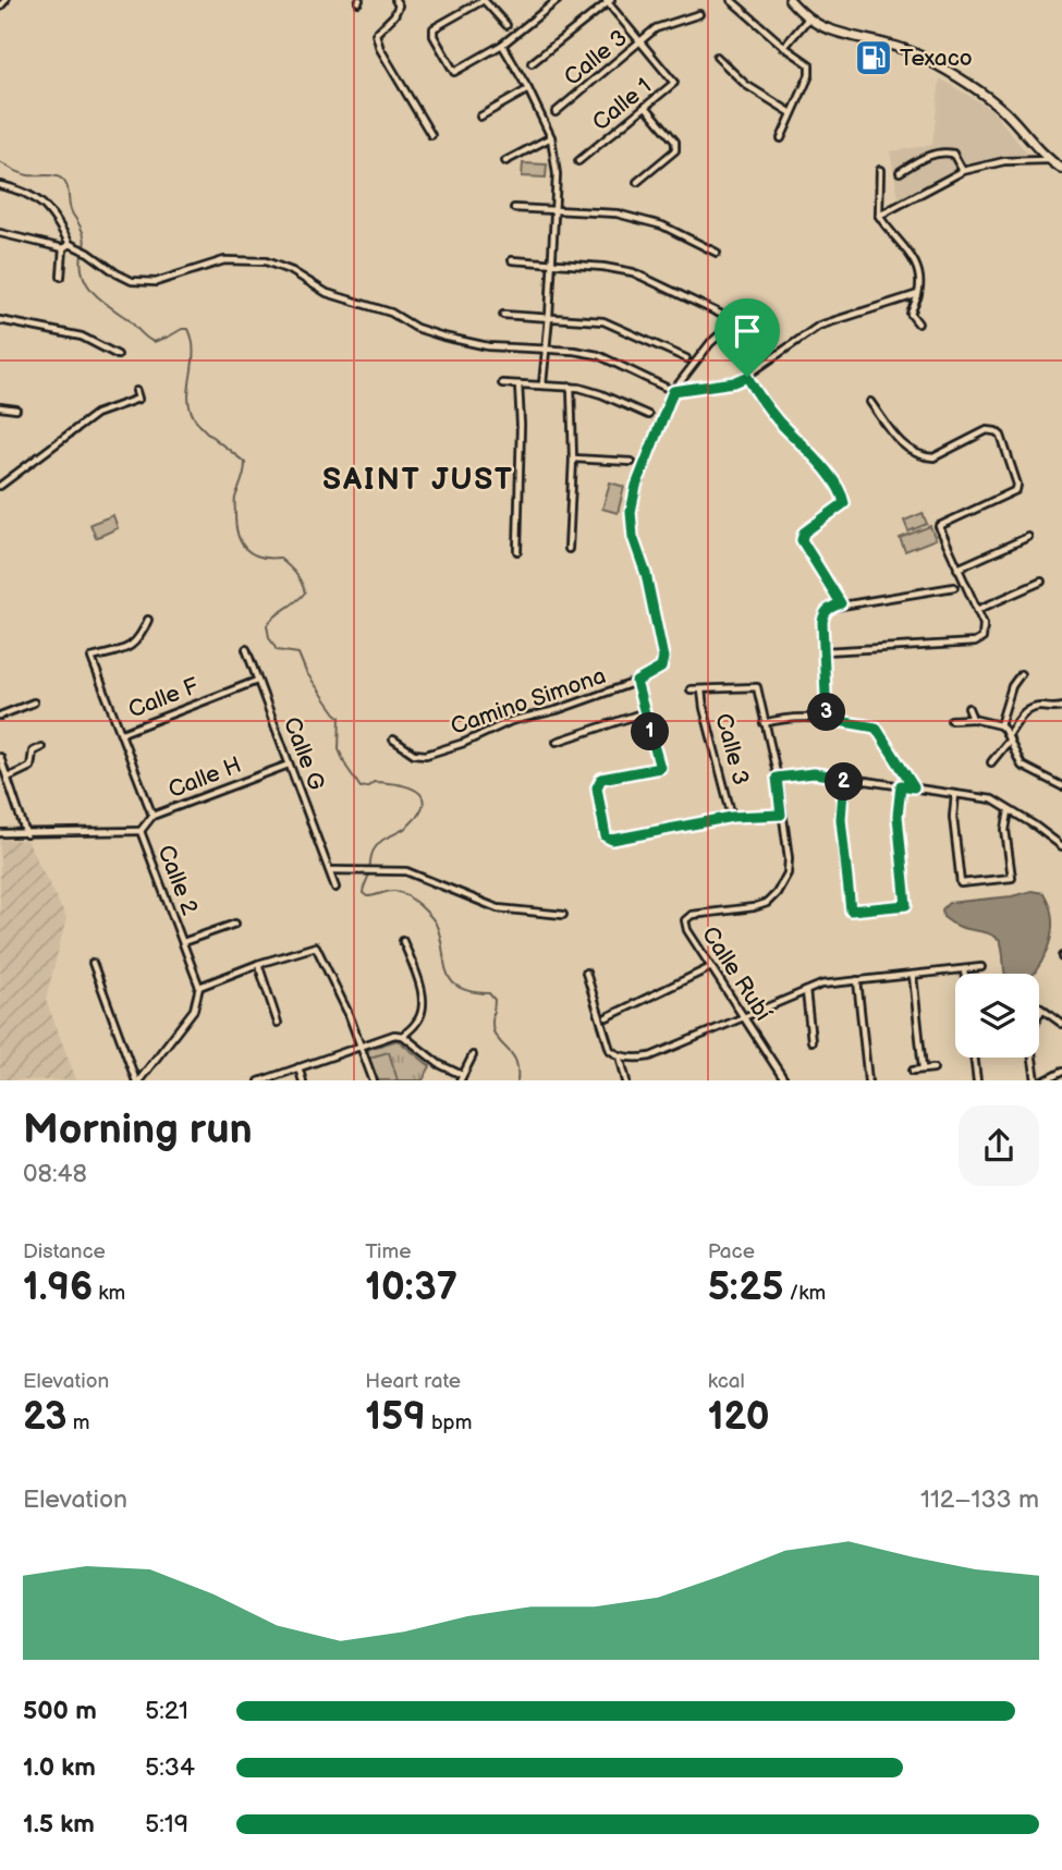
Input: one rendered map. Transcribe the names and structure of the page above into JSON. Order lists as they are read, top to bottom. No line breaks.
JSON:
{"streets":{"street":["Calle 3","Calle 1","Calle F","Camino Simona","Calle G","Calle H","Calle 2","Calle Rubí"]},"crossings":[["Calle 3","Calle 1"],["Calle F","Calle G"],["Calle F","Calle H"],["Calle G","Calle H"],["Calle H","Calle 2"]],"districts":["SAINT JUST"],"places":{"fuel station":["Texaco"]},"page":{"pins":["3","1","2"],"heading":["Morning run","08:48"],"stats":[["Distance","1.96 km"],["Time","10:37"],["Pace","5:25 /km"],["Elevation","23 m"],["Heart rate","159 bpm"],["kcal","120"]],"chart":["Elevation","112–133 m"],"list":[{"name":"500 m","note":"5:21"},{"name":"1.0 km","note":"5:34"},{"name":"1.5 km","note":"5:19"}]}}
